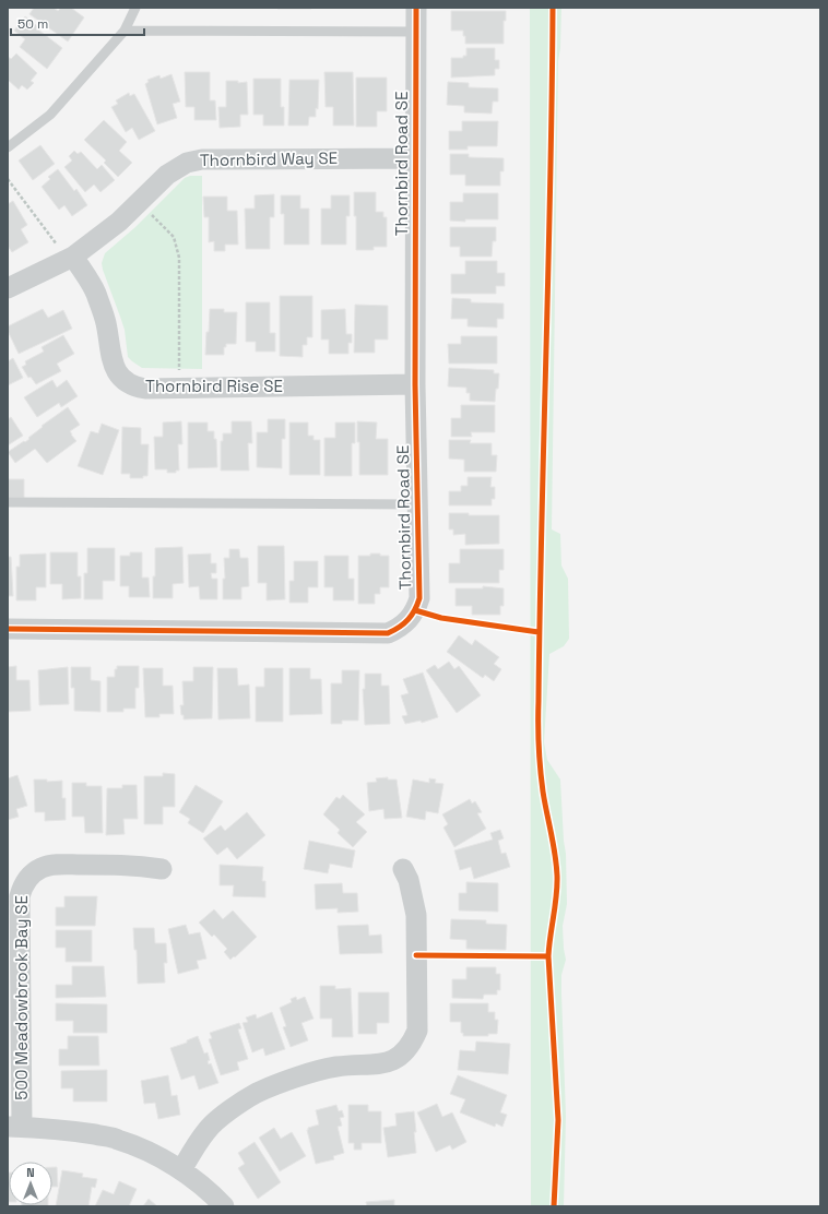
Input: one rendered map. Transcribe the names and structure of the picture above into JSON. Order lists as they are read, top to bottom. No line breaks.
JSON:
{"streets":{"street":["Thornbird Way SE","Thornbird Road SE","Thornbird Rise SE","500 Meadowbrook Bay SE"]},"crossings":[["Thornbird Way SE","Thornbird Road SE"],["Thornbird Way SE","Thornbird Rise SE"],["Thornbird Road SE","Thornbird Rise SE"]],"scale_bar":"50 m","north":"top"}
